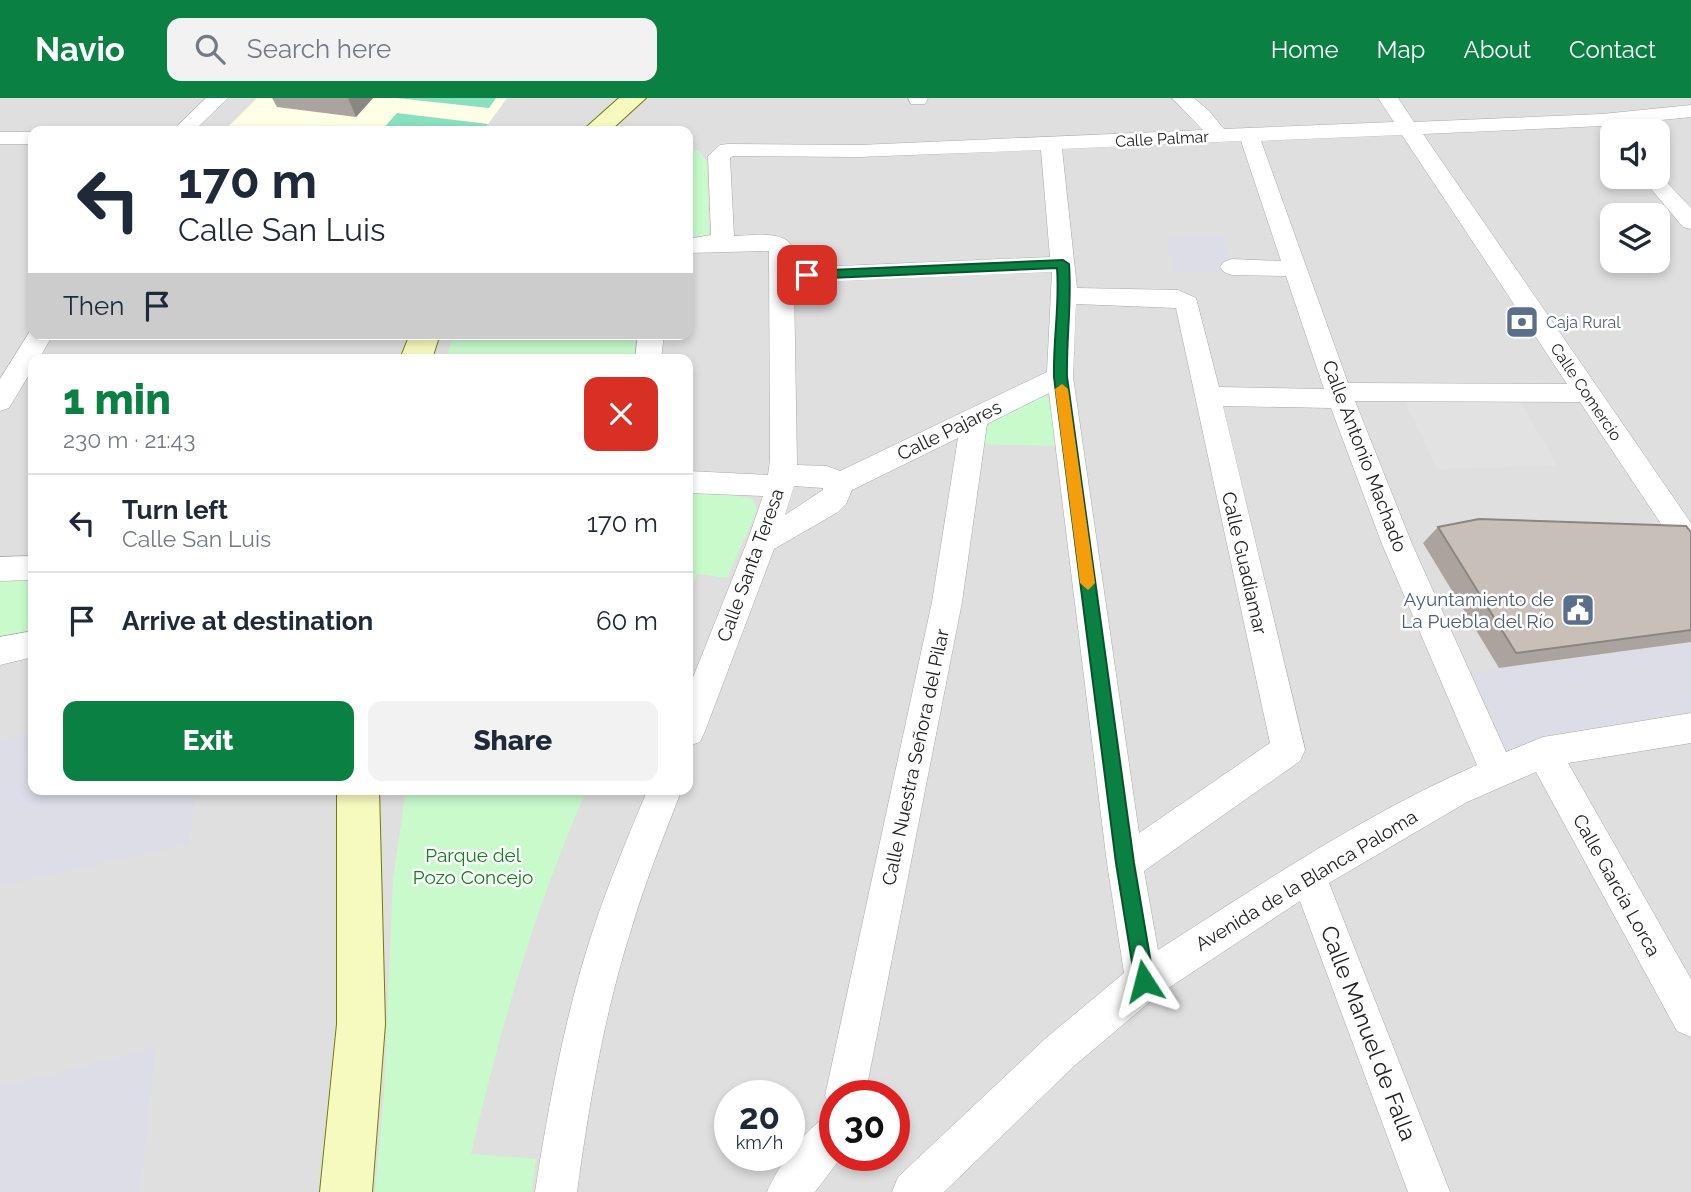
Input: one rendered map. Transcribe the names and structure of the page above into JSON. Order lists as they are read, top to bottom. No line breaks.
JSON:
{"streets":{"street":["Calle Palmar","Calle Comercio","Calle Pajares","Calle Antonio Machado","Calle Guadiamar","Calle Santa Teresa","Calle Nuestra Señora del Pilar","Avenida de la Blanca Paloma","Calle García Lorca","Calle Manuel de Falla"]},"crossings":[["Calle Palmar","Calle Comercio"],["Calle Palmar","Calle Antonio Machado"],["Calle Palmar","Calle Santa Teresa"],["Calle Pajares","Calle Santa Teresa"],["Calle Pajares","Calle Nuestra Señora del Pilar"],["Calle Antonio Machado","Avenida de la Blanca Paloma"],["Avenida de la Blanca Paloma","Calle García Lorca"],["Avenida de la Blanca Paloma","Calle Manuel de Falla"]],"parks":["Parque del Pozo Concejo"],"places":{"bank":["Caja Rural"],"public building":["Ayuntamiento de La Puebla del Río"]},"page":{"header":"Navio","search":"Search here","nav":["Home","Map","About","Contact"],"turn":["170 m","Calle San Luis"],"then":"Then","heading":["1 min","230 m · 21:43"],"list":[{"name":"Turn left","note":"Calle San Luis","value":"170 m"},{"name":"Arrive at destination","value":"60 m"}],"buttons":["Exit","Share"],"speed":"20 km/h","limit":"30"}}
